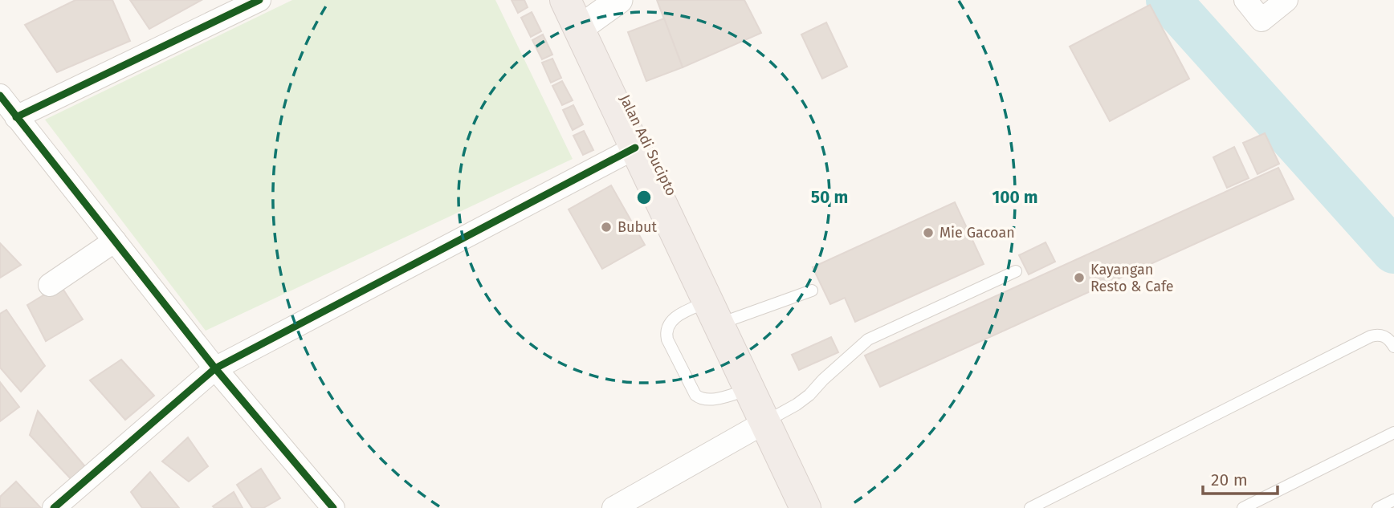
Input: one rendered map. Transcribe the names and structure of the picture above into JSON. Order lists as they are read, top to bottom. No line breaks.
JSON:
{"streets":{"highway":["Jalan Adi Sucipto"]},"places":["Bubut","Mie Gacoan","Kayangan Resto & Cafe"],"scale_bar":"20 m","rings":["50 m","100 m"]}
